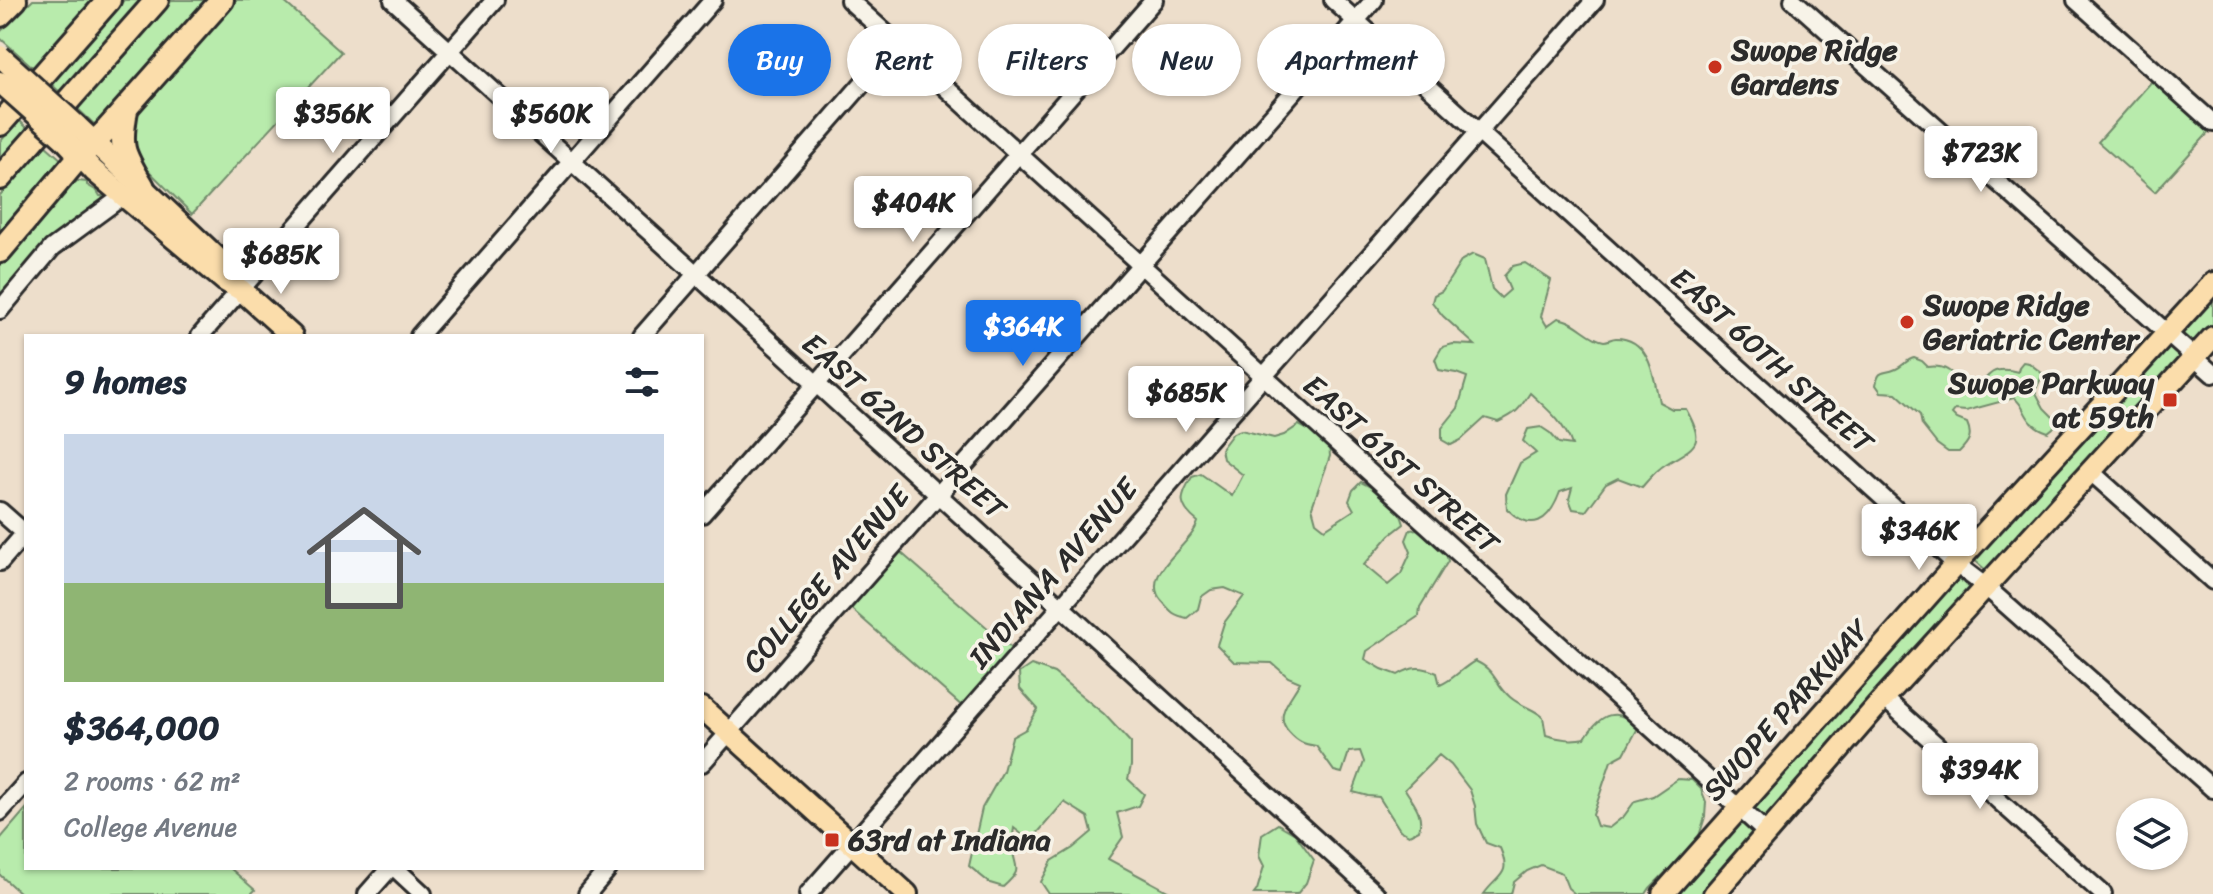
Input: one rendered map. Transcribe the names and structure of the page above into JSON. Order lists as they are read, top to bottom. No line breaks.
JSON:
{"streets":{"main road":["SWOPE PARKWAY"],"street":["EAST 60TH STREET","EAST 62ND STREET","EAST 61ST STREET","INDIANA AVENUE","COLLEGE AVENUE"]},"crossings":[["EAST 60TH STREET","INDIANA AVENUE"],["EAST 60TH STREET","COLLEGE AVENUE"],["EAST 60TH STREET","SWOPE PARKWAY"],["EAST 62ND STREET","INDIANA AVENUE"],["EAST 62ND STREET","COLLEGE AVENUE"],["EAST 61ST STREET","INDIANA AVENUE"],["EAST 61ST STREET","COLLEGE AVENUE"],["EAST 61ST STREET","SWOPE PARKWAY"]],"places":{"other":["Swope Ridge Gardens","Swope Ridge Geriatric Center"],"transit":["Swope Parkway at 59th","63rd at Indiana"]},"page":{"chip":["Buy","Rent","Filters","New","Apartment"],"price":["$356K","$560K","$723K","$404K","$685K","$364K","$685K","$346K","$394K"],"heading":"9 homes","list":[{"name":"$364,000","note":"2 rooms · 62 m² · College Avenue"}]}}
